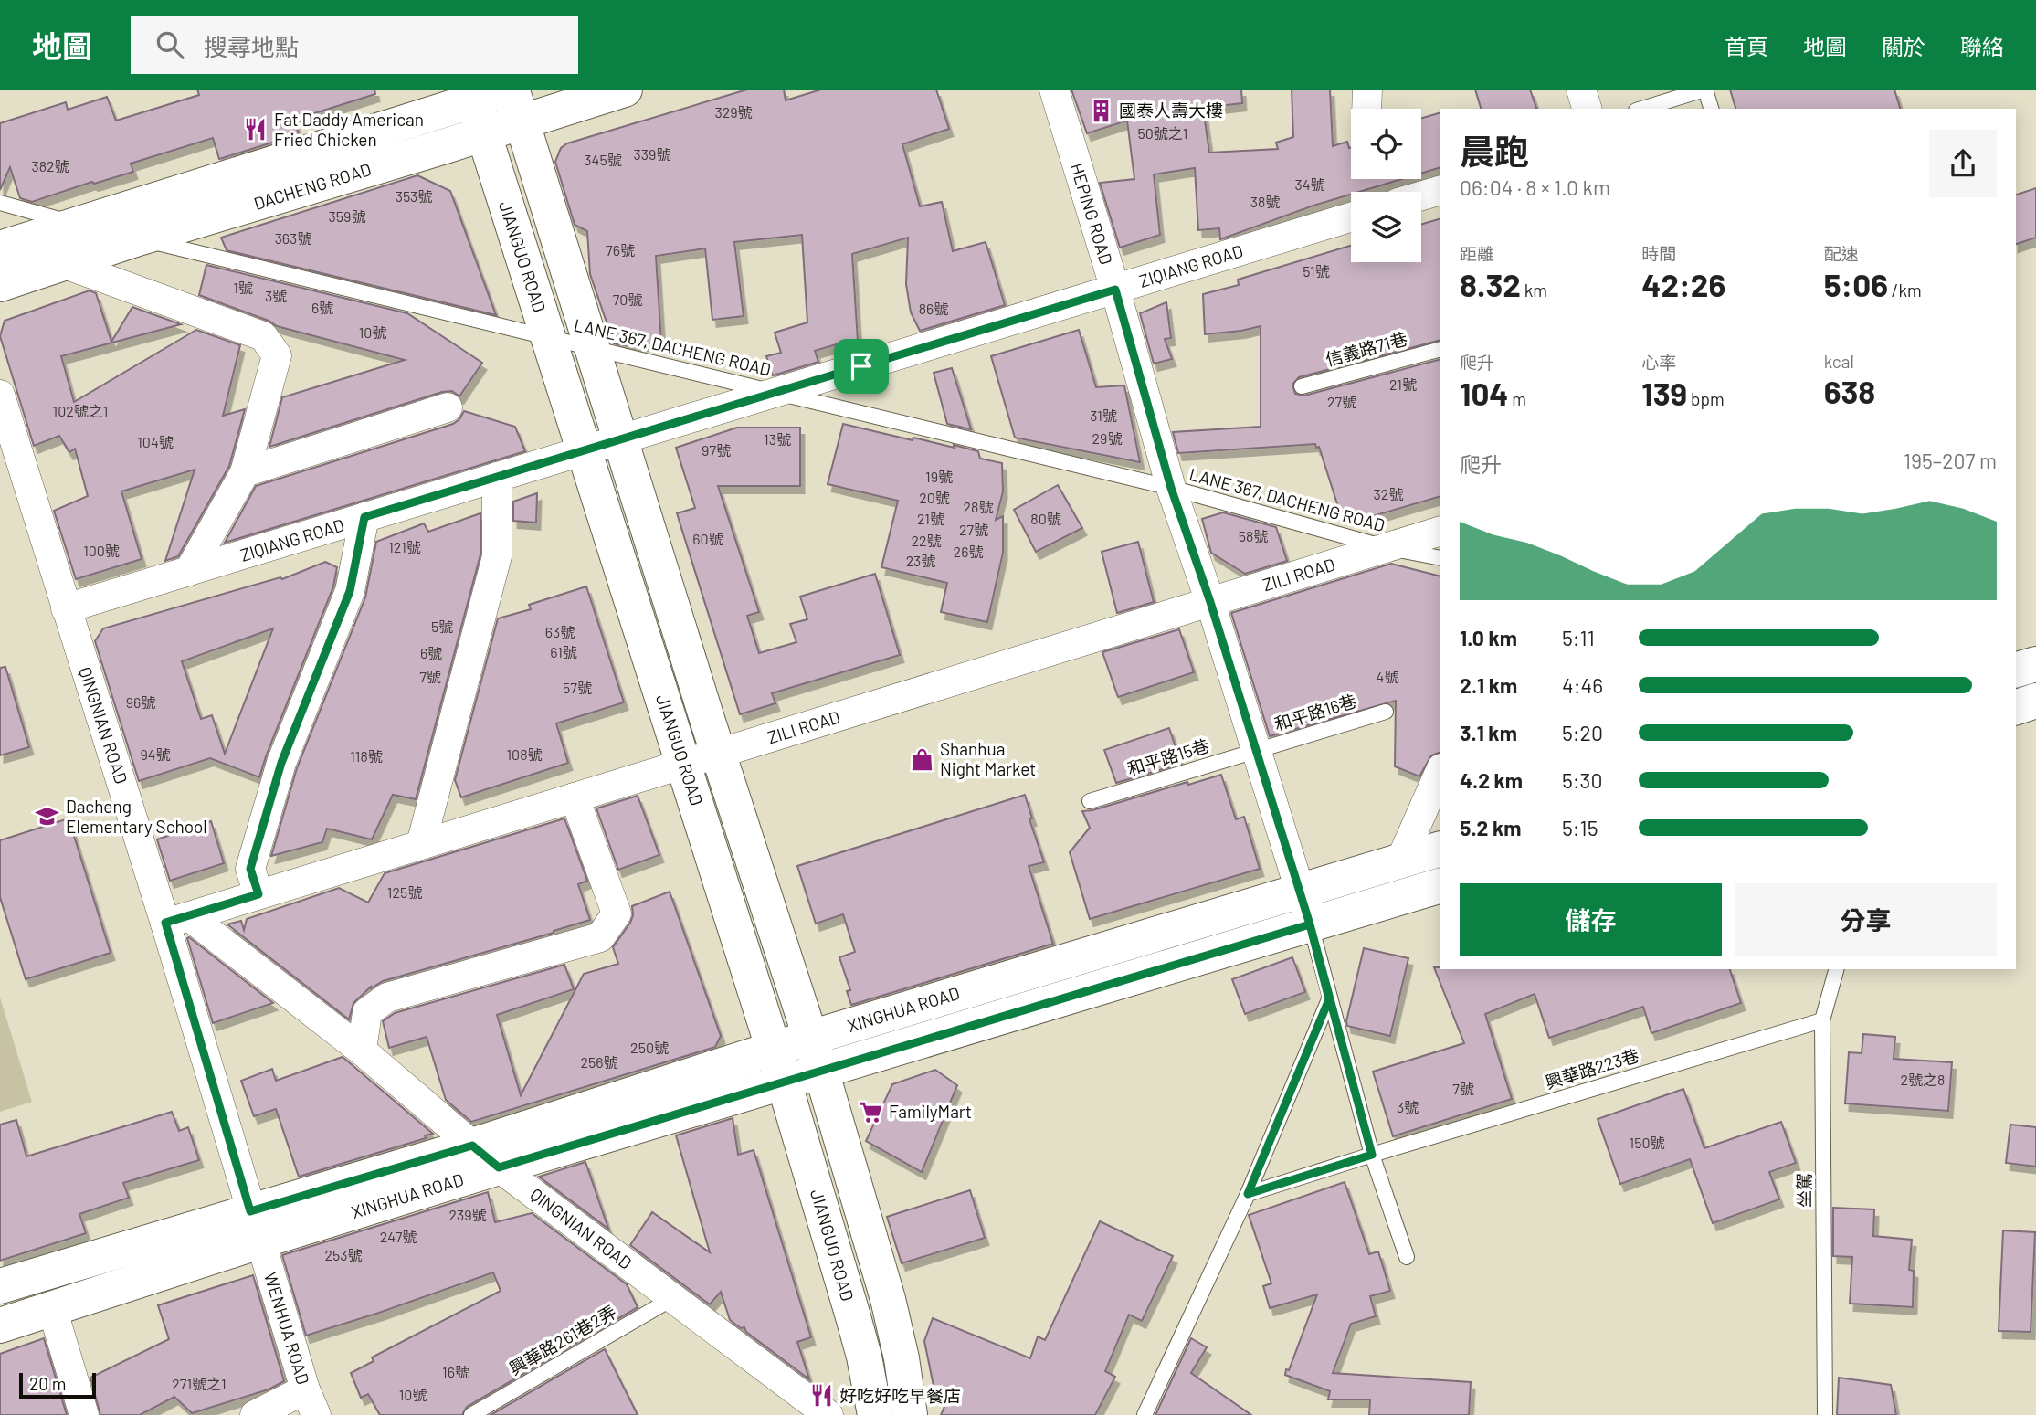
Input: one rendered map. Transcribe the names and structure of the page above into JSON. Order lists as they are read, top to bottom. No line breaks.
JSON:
{"streets":{"street":["DACHENG ROAD","HEPING ROAD","JIANGUO ROAD","ZIQIANG ROAD","ZILI ROAD","QINGNIAN ROAD","XINGHUA ROAD","WENHUA ROAD"],"lane":["LANE 367, DACHENG ROAD","信義路71巷","和平路16巷","和平路15巷","興華路223巷","坐駕","興華路261巷2弄"]},"crossings":[["DACHENG ROAD","JIANGUO ROAD"],["DACHENG ROAD","LANE 367, DACHENG ROAD"],["HEPING ROAD","ZIQIANG ROAD"],["HEPING ROAD","LANE 367, DACHENG ROAD"],["HEPING ROAD","ZILI ROAD"],["HEPING ROAD","和平路16巷"],["HEPING ROAD","和平路15巷"],["HEPING ROAD","XINGHUA ROAD"],["JIANGUO ROAD","ZIQIANG ROAD"],["JIANGUO ROAD","LANE 367, DACHENG ROAD"],["JIANGUO ROAD","ZILI ROAD"],["JIANGUO ROAD","XINGHUA ROAD"],["ZIQIANG ROAD","LANE 367, DACHENG ROAD"],["ZIQIANG ROAD","QINGNIAN ROAD"],["LANE 367, DACHENG ROAD","ZILI ROAD"],["ZILI ROAD","QINGNIAN ROAD"],["和平路16巷","和平路15巷"],["QINGNIAN ROAD","XINGHUA ROAD"],["QINGNIAN ROAD","WENHUA ROAD"],["QINGNIAN ROAD","興華路261巷2弄"],["XINGHUA ROAD","WENHUA ROAD"],["興華路223巷","坐駕"]],"places":{"building":["國泰人壽大樓"],"restaurant":["Fat Daddy American Fried Chicken","好吃好吃早餐店"],"shop":["Shanhua Night Market"],"school or university":["Dacheng Elementary School"],"supermarket":["FamilyMart"]},"house_numbers":["329號","50號之1","339號","345號","382號","34號","353號","38號","359號","363號","76號","51號","1號","3號","70號","6號","86號","10號","21號","27號","102號之1","31號","29號","13號","104號","97號","19號","32號","20號","28號","21號","80號","27號","58號","60號","22號","121號","100號","26號","23號","5號","63號","61號","6號","7號","4號","57號","96號","94號","108號","118號","125號","250號","256號","2號之8","7號","3號","150號","239號","247號","253號","16號","271號之1","10號"],"scale_bar":"20 m","page":{"header":"地圖","search":"搜尋地點","nav":["首頁","地圖","關於","聯絡"],"heading":["晨跑","06:04 · 8 × 1.0 km"],"stats":[["距離","8.32 km"],["時間","42:26"],["配速","5:06 /km"],["爬升","104 m"],["心率","139 bpm"],["kcal","638"]],"chart":["爬升","195–207 m"],"list":[{"name":"1.0 km","note":"5:11"},{"name":"2.1 km","note":"4:46"},{"name":"3.1 km","note":"5:20"},{"name":"4.2 km","note":"5:30"},{"name":"5.2 km","note":"5:15"}],"buttons":["儲存","分享"],"scale":"20 m"}}
